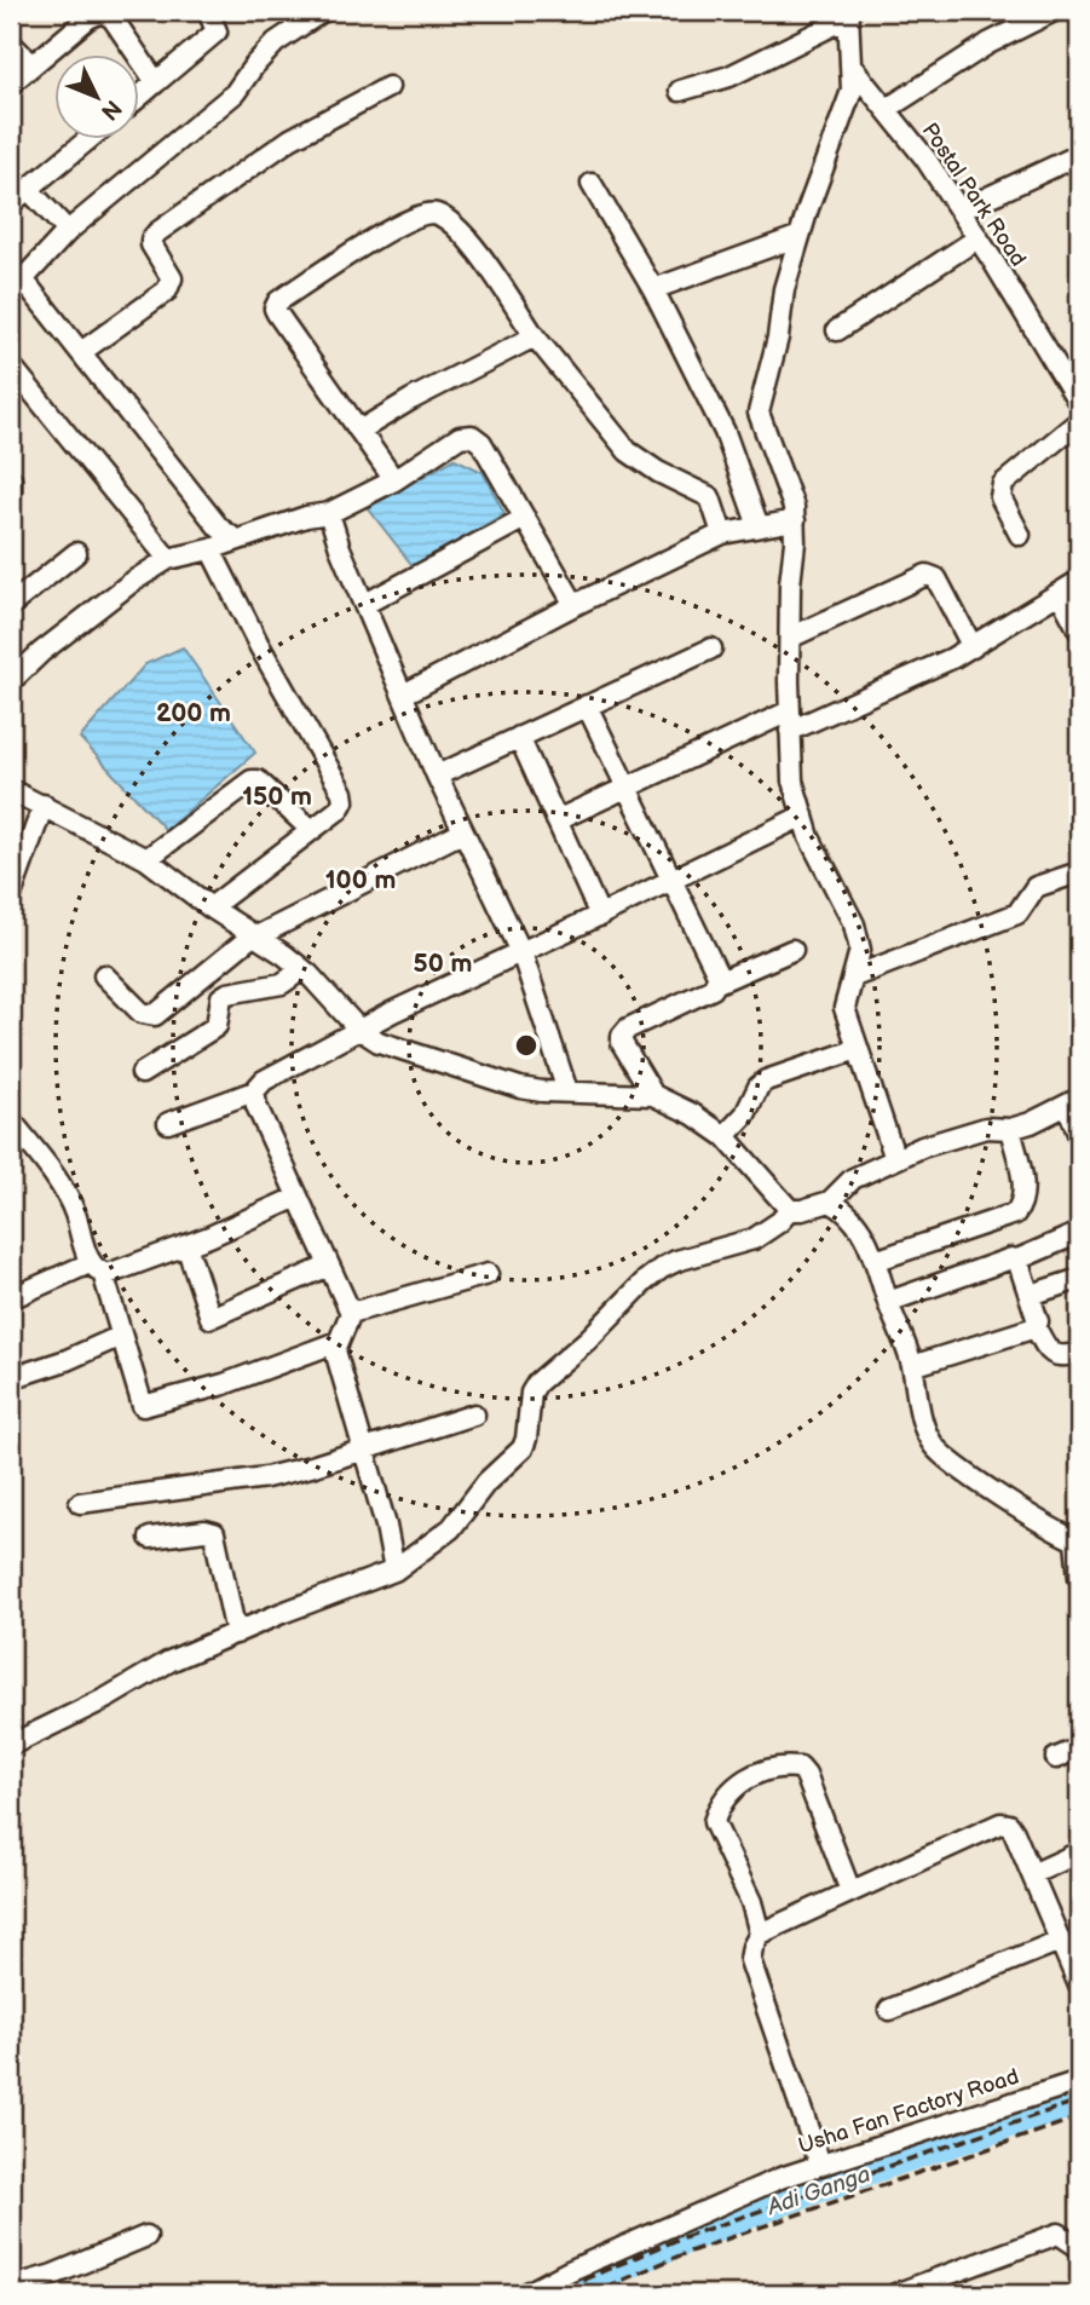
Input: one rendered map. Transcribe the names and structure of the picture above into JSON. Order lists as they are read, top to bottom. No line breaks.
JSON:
{"streets":{"street":["Postal Park Road","Usha Fan Factory Road"]},"water":["Adi Ganga"],"north":"bottom right","rings":["200 m","150 m","100 m","50 m"]}
